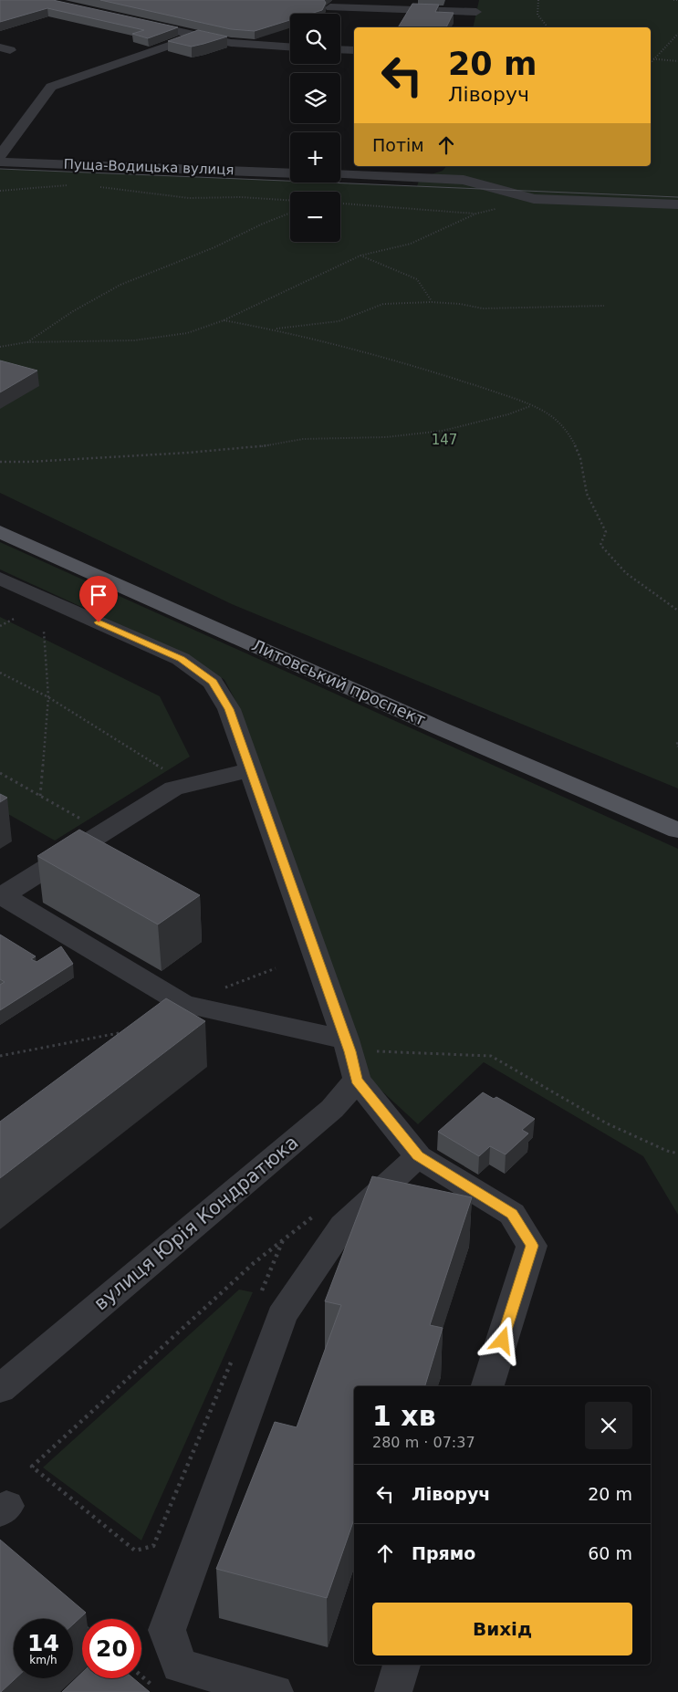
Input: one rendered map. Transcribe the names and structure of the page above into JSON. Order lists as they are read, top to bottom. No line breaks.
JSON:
{"streets":{"main road":["Литовський проспект"],"street":["Пуща-Водицька вулиця","вулиця Юрія Кондратюка"]},"parks":["147"],"page":{"map_buttons":["+","−"],"turn":["20 m","Ліворуч"],"then":"Потім","heading":["1 хв","280 m · 07:37"],"list":[{"name":"Ліворуч","value":"20 m"},{"name":"Прямо","value":"60 m"}],"buttons":"Вихід","speed":"14 km/h","limit":"20"}}
